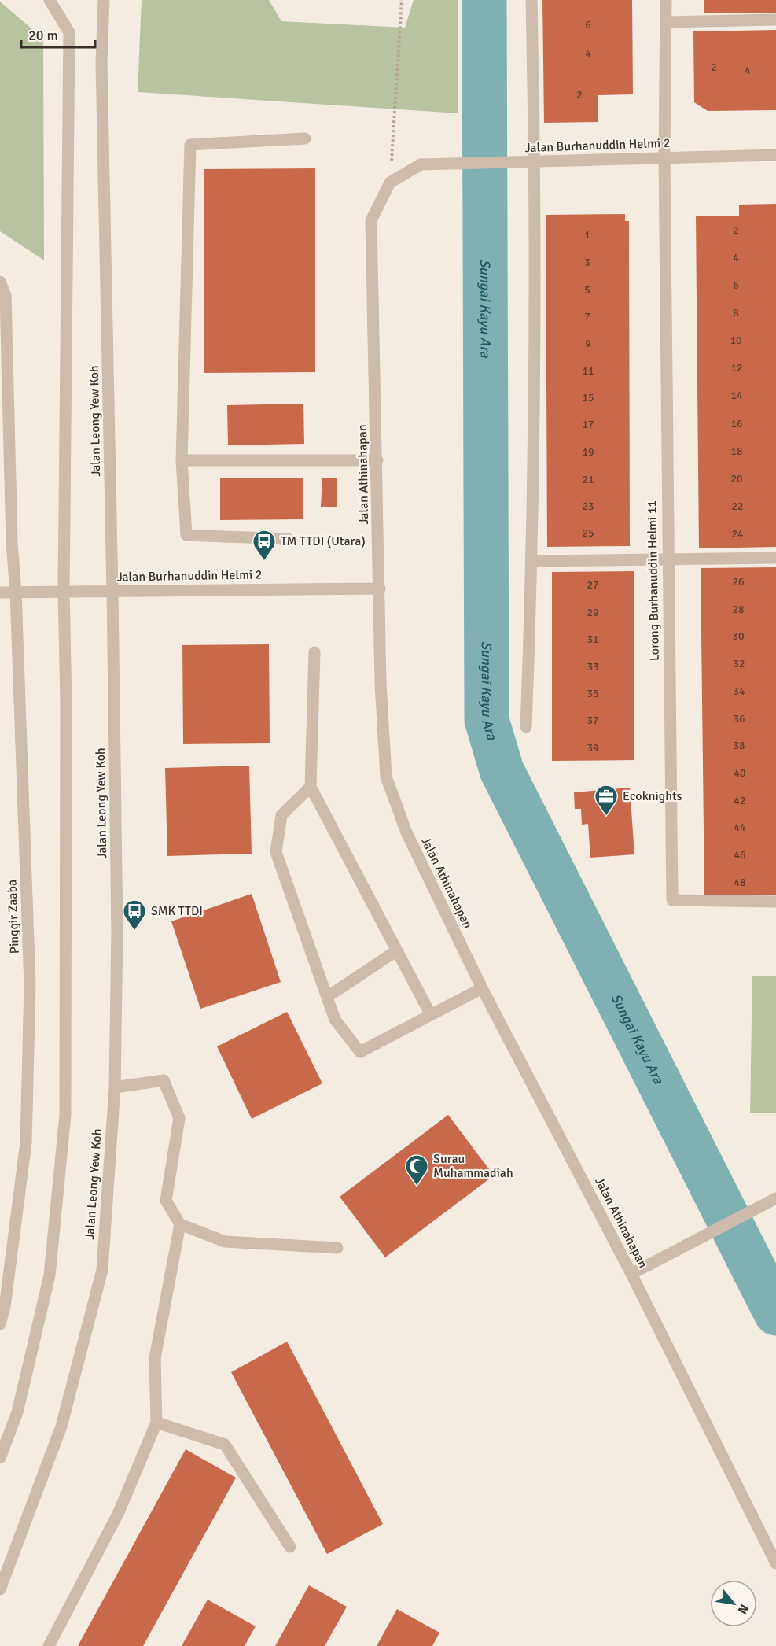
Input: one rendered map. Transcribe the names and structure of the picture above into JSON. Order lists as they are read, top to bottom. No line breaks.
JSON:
{"streets":{"street":["Jalan Burhanuddin Helmi 2","Jalan Leong Yew Koh","Jalan Athinahapan","Lorong Burhanuddin Helmi 11","Pinggir Zaaba"]},"crossings":[["Jalan Burhanuddin Helmi 2","Jalan Leong Yew Koh"],["Jalan Burhanuddin Helmi 2","Jalan Athinahapan"],["Jalan Burhanuddin Helmi 2","Lorong Burhanuddin Helmi 11"],["Jalan Burhanuddin Helmi 2","Pinggir Zaaba"]],"water":["Sungai Kayu Ara"],"places":{"bus stop":["TM TTDI (Utara)","SMK TTDI"],"office":["Ecoknights"],"mosque":["Surau Muhammadiah"]},"house_numbers":["6","4","2","4","2","2","1","4","3","6","5","8","7","10","9","12","11","14","15","16","17","18","19","20","21","23","22","25","24","26","27","28","29","30","31","32","33","34","35","36","37","38","39","40","42","44","46","48"],"scale_bar":"20 m","north":"bottom right"}
